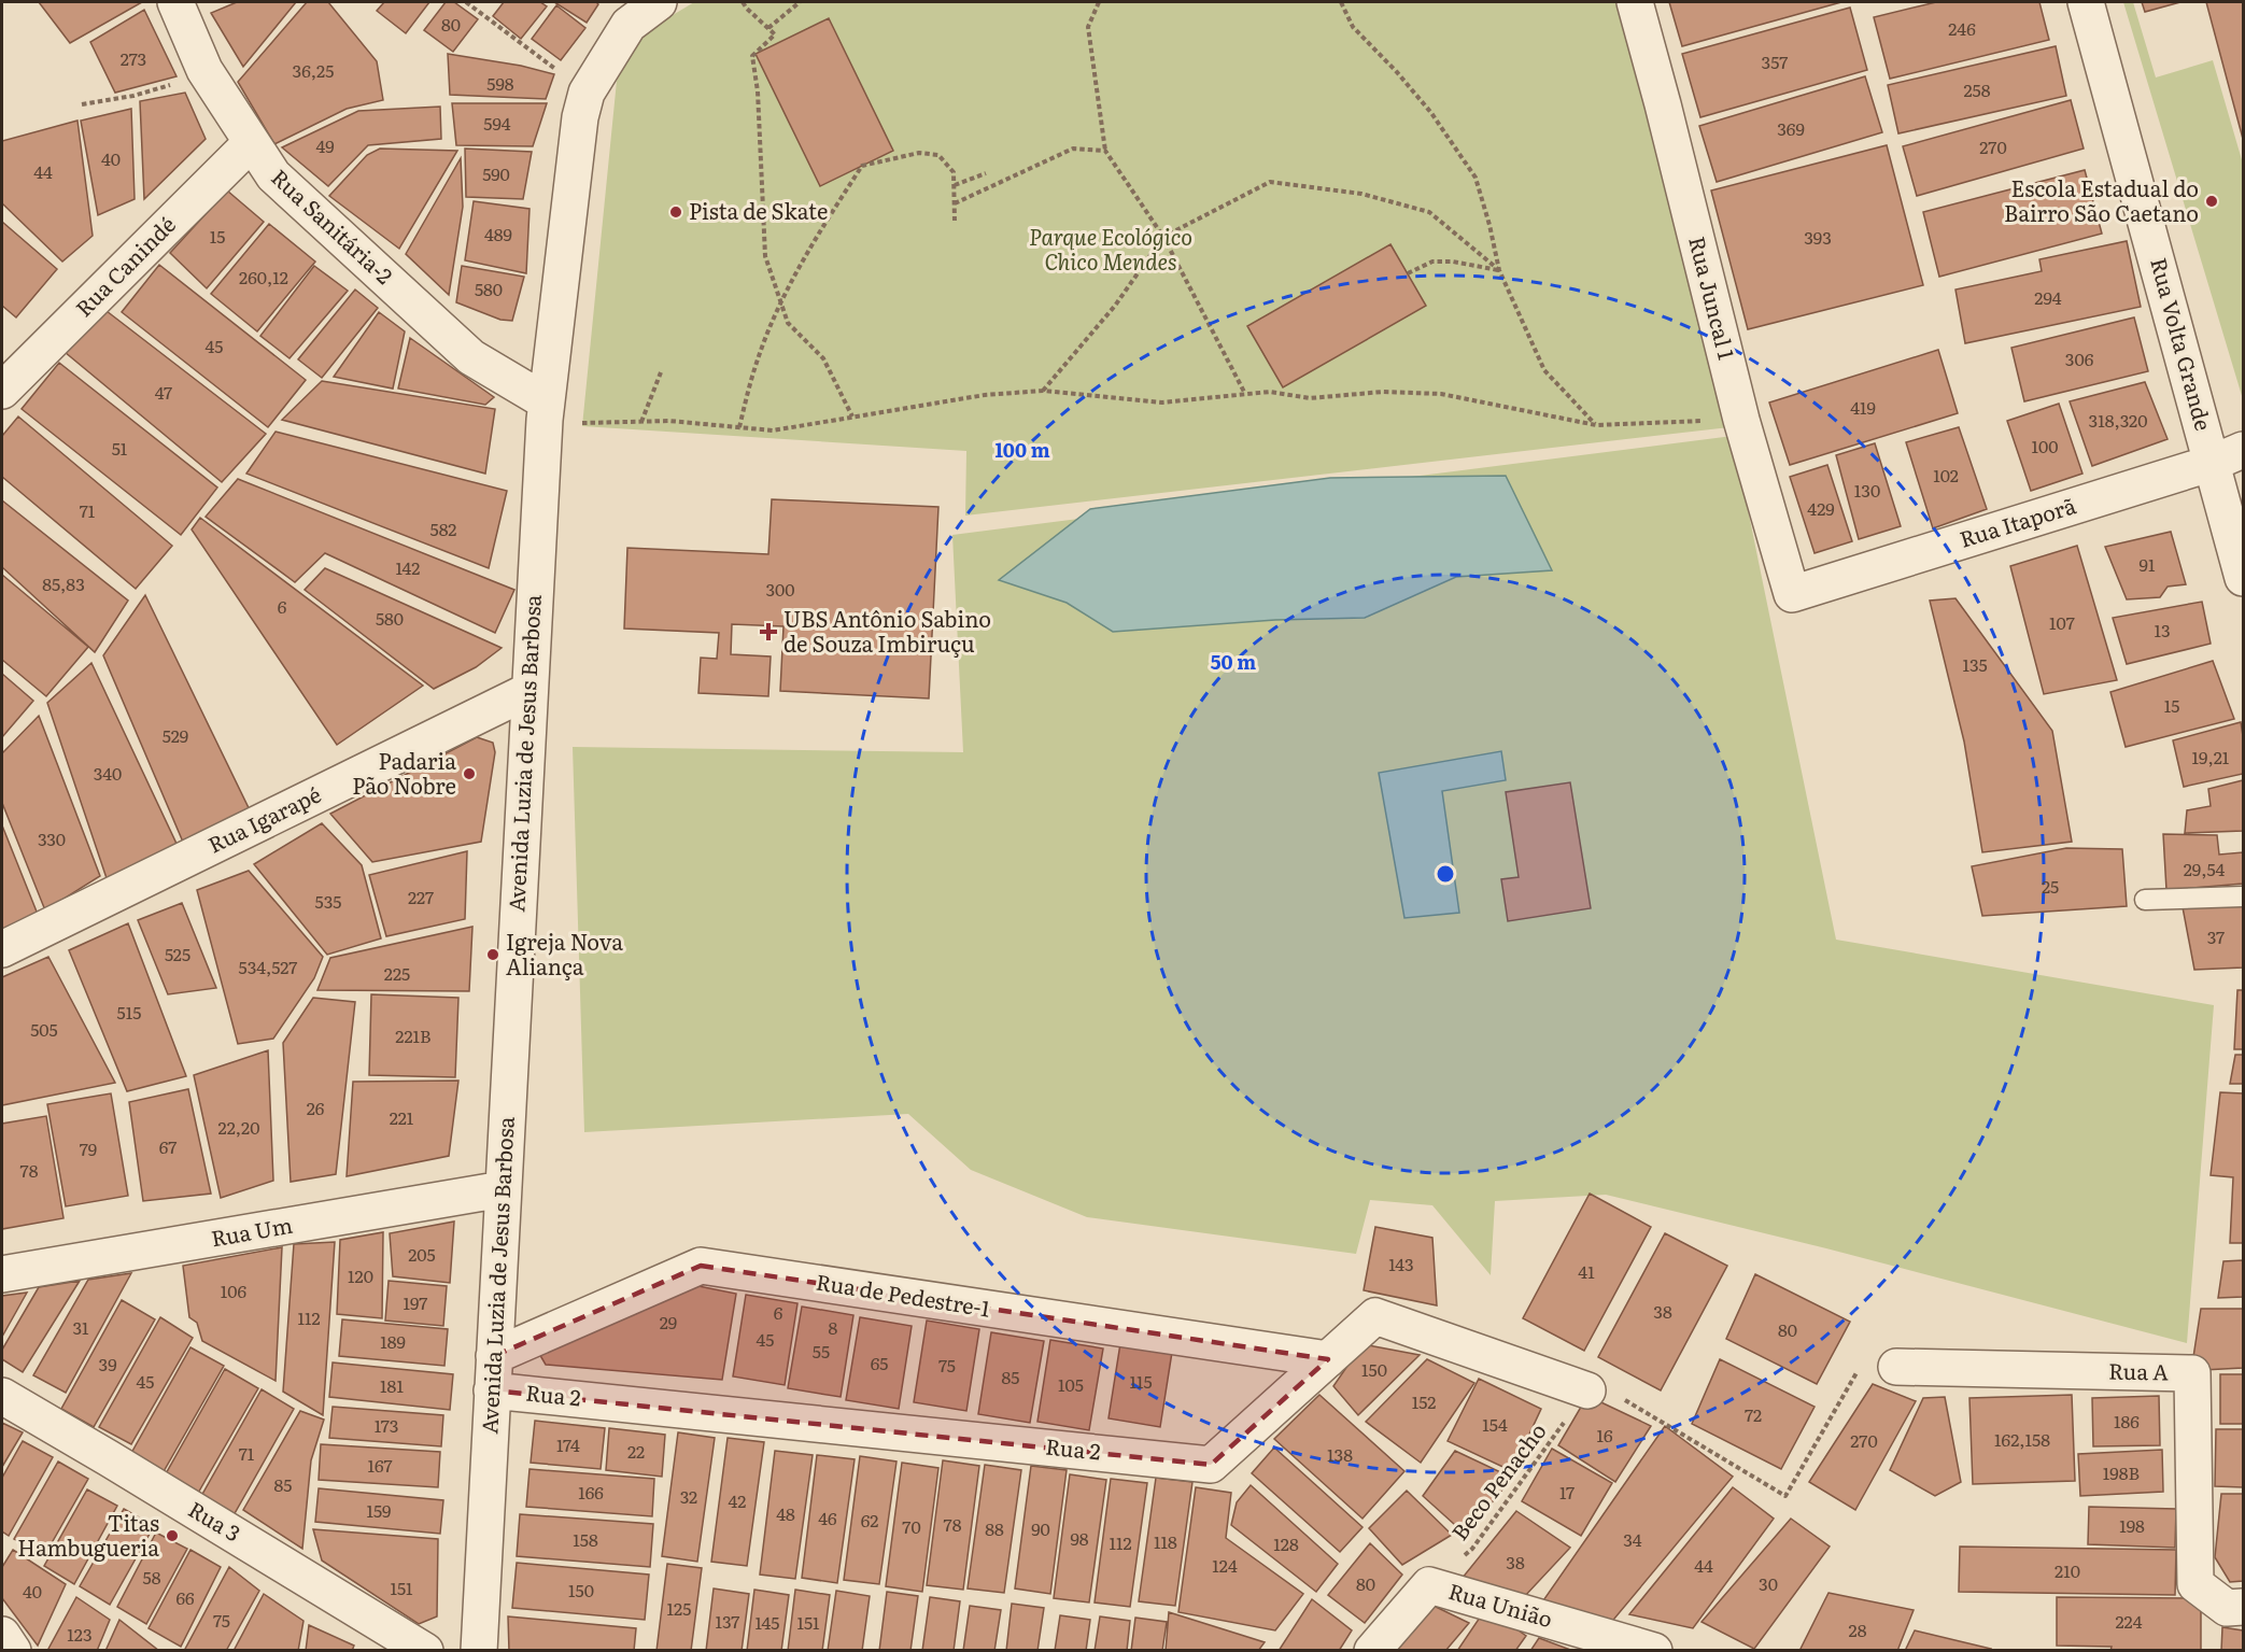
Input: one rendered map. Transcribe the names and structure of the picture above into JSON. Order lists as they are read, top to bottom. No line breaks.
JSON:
{"streets":{"street":["Rua Sanitária-2","Rua Canindé","Rua Juncal 1","Rua Volta Grande","Rua Itaporã","Avenida Luzia de Jesus Barbosa","Rua Igarapé","Rua Um","Rua de Pedestre-1","Rua A","Rua 2","Rua 3","Rua União"],"path":["Beco Penacho"]},"crossings":[["Rua Sanitária-2","Rua Canindé"],["Rua Sanitária-2","Avenida Luzia de Jesus Barbosa"],["Rua Juncal 1","Rua Itaporã"],["Rua Volta Grande","Rua Itaporã"],["Avenida Luzia de Jesus Barbosa","Rua Igarapé"],["Avenida Luzia de Jesus Barbosa","Rua Um"],["Avenida Luzia de Jesus Barbosa","Rua de Pedestre-1"],["Avenida Luzia de Jesus Barbosa","Rua 2"],["Rua de Pedestre-1","Rua 2"],["Rua 2","Beco Penacho"],["Beco Penacho","Rua União"]],"parks":["Parque Ecológico Chico Mendes"],"places":{"other":["Escola Estadual do Bairro São Caetano","Pista de Skate","Padaria Pão Nobre","Igreja Nova Aliança","Titas Hambugueria"],"health":["UBS Antônio Sabino de Souza Imbiruçu"]},"house_numbers":["80","246","273","357","36,25","598","258","594","369","49","270","40","44","590","489","15","393","260,12","580","294","45","306","47","419","318,320","100","51","102","130","429","71","582","91","142","85,83","300","6","580","107","13","135","15","529","19,21","340","330","29,54","25","227","535","37","525","534,527","225","515","505","221B","26","221","22,20","67","79","78","205","143","41","120","106","197","38","6","112","29","31","8","80","45","189","55","65","39","75","150","85","45","115","105","181","152","72","186","154","173","16","162,158","270","174","22","71","138","167","198B","85","166","17","32","42","159","48","46","62","78","198","70","88","90","98","158","34","118","112","128","38","124","44","210","58","80","30","151","150","40","66","125","75","137","224","145","151","28","123"],"rings":["100 m","50 m"]}
